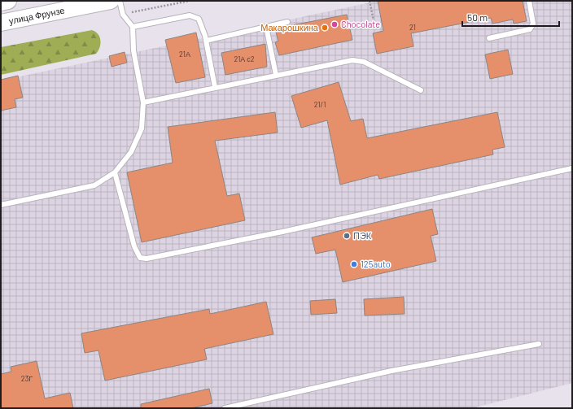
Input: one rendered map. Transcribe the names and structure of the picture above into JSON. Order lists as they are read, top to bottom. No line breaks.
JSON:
{"streets":{"main road":["улица Фрунзе"]},"places":["Chocolate","Макарошкина","ПЭК","125auto"],"house_numbers":["21","21А","21А с2","21/1","23Г"],"scale_bar":"50 m"}
